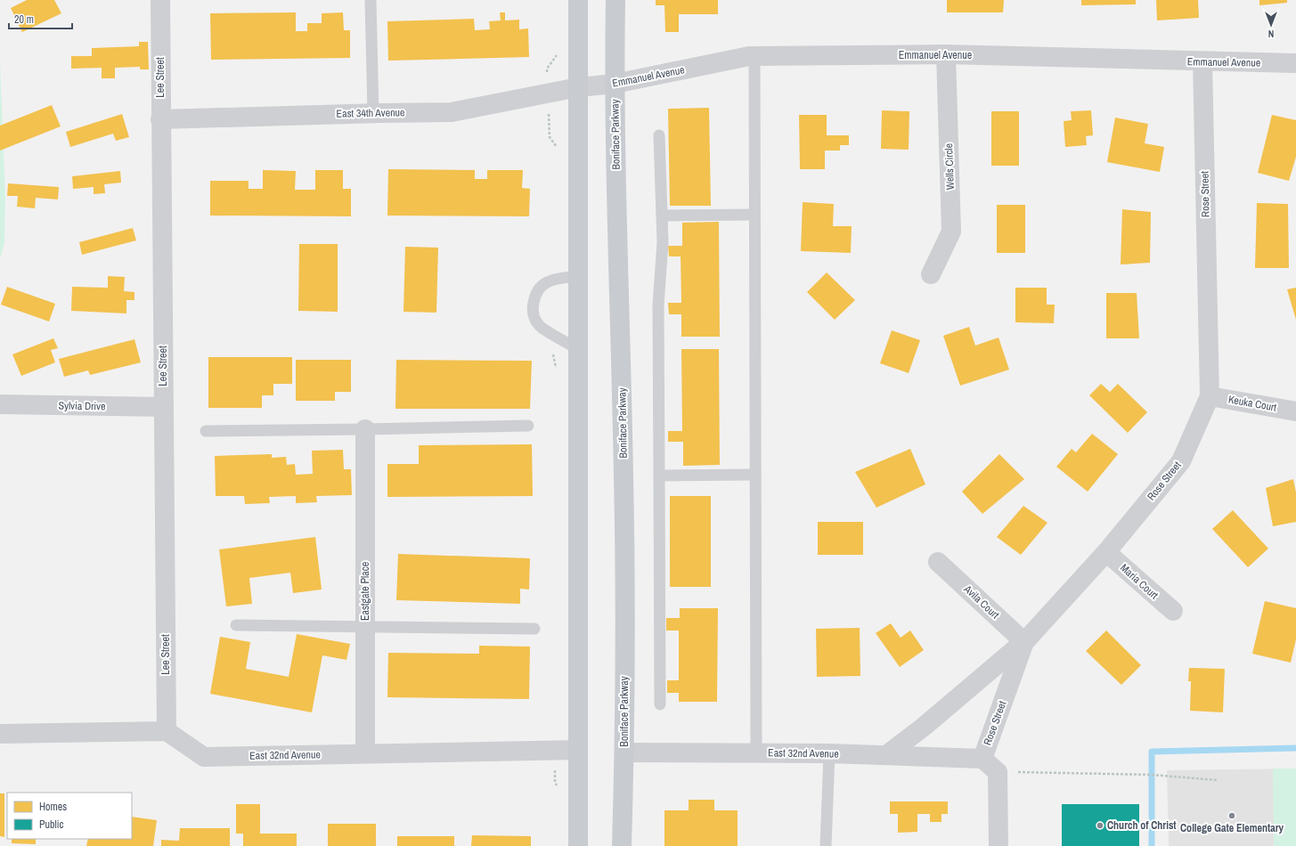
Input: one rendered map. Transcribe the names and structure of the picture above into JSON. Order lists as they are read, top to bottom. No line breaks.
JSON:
{"streets":{"main road":["Boniface Parkway"],"street":["Emmanuel Avenue","Lee Street","East 34th Avenue","Wells Circle","Rose Street","Keuka Court","Sylvia Drive","Maria Court","Eastgate Place","Avila Court","East 32nd Avenue"]},"crossings":[["Emmanuel Avenue","East 34th Avenue"],["Emmanuel Avenue","Boniface Parkway"],["Emmanuel Avenue","Wells Circle"],["Emmanuel Avenue","Rose Street"],["Lee Street","East 34th Avenue"],["Lee Street","Sylvia Drive"],["Lee Street","East 32nd Avenue"],["Boniface Parkway","East 32nd Avenue"],["Rose Street","Keuka Court"],["Rose Street","Maria Court"],["Rose Street","Avila Court"],["Rose Street","East 32nd Avenue"],["Eastgate Place","East 32nd Avenue"]],"places":["College Gate Elementary","Church of Christ"],"legend":["Homes","Public"],"scale_bar":"20 m","north":"bottom"}
